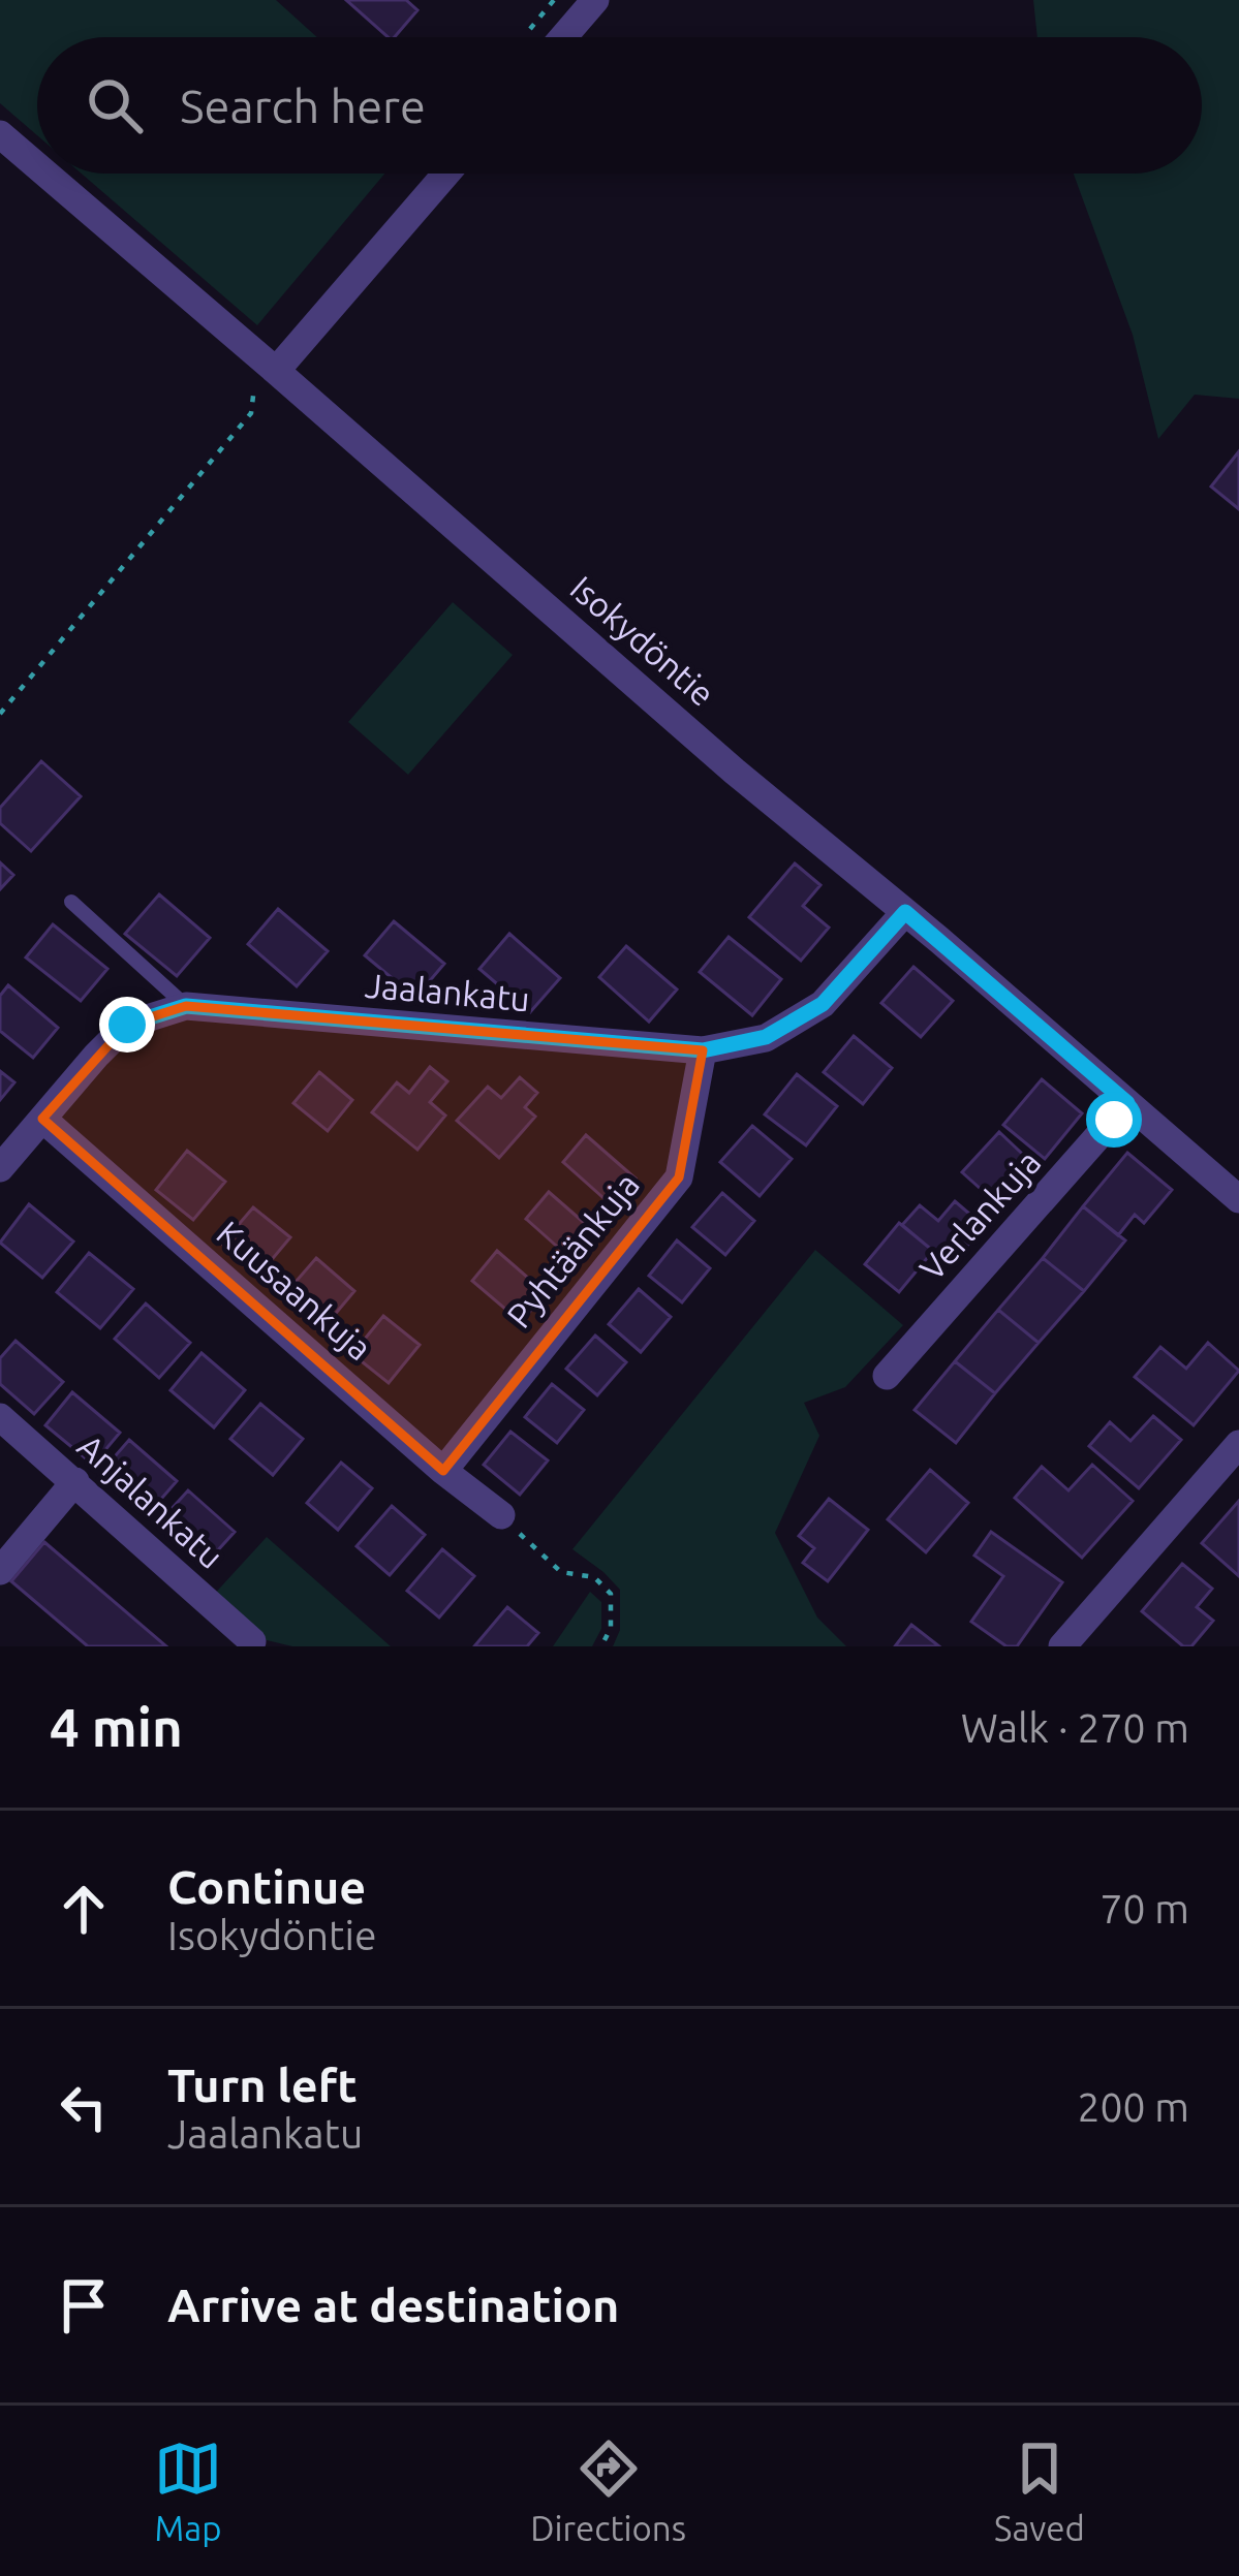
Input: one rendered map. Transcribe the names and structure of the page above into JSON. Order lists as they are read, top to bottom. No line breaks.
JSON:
{"streets":{"street":["Isokydöntie","Jaalankatu","Verlankuja","Pyhtäänkuja","Kuusaankuja","Anjalankatu"]},"crossings":[["Isokydöntie","Jaalankatu"],["Isokydöntie","Verlankuja"],["Jaalankatu","Pyhtäänkuja"],["Jaalankatu","Kuusaankuja"],["Pyhtäänkuja","Kuusaankuja"]],"page":{"search":"Search here","heading":["4 min","Walk · 270 m"],"list":[["Continue","Isokydöntie","70 m"],["Turn left","Jaalankatu","200 m"],"Arrive at destination"],"nav":["Map","Directions","Saved"]}}
